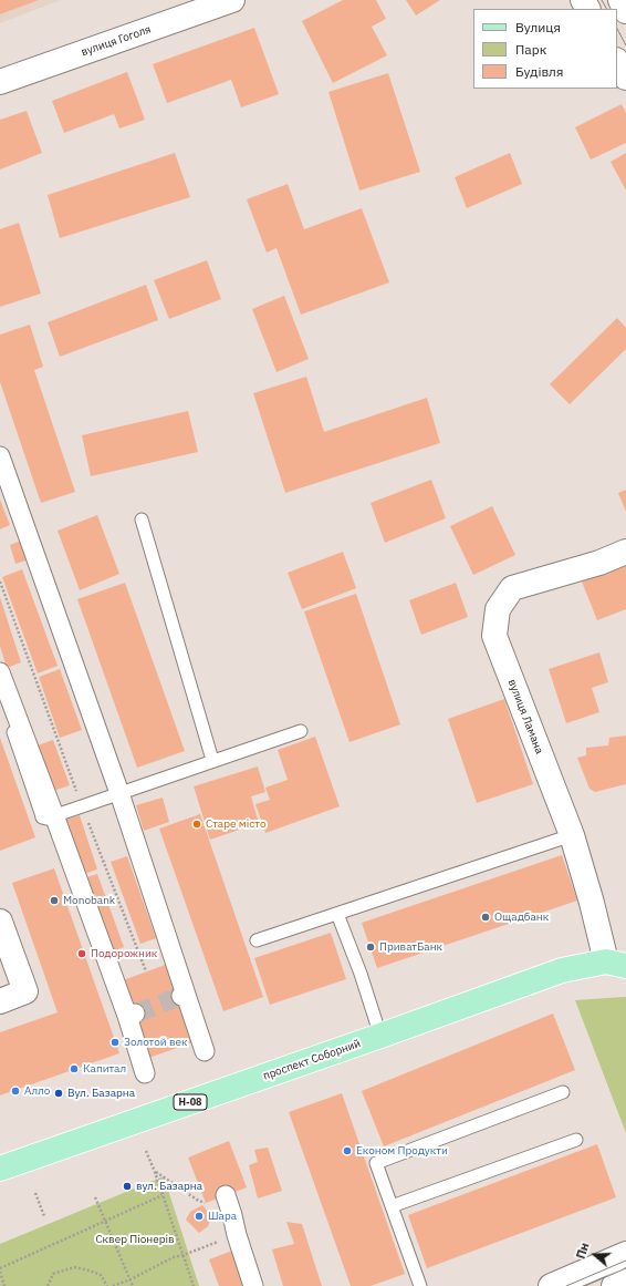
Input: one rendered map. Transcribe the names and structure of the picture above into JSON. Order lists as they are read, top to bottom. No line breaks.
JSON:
{"streets":{"main road":["проспект Соборний","Н-08"],"street":["вулиця Гоголя","вулиця Ламана"]},"crossings":[["вулиця Ламана","проспект Соборний"]],"parks":["Сквер Піонерів"],"places":["Старе мiсто","Monobank","Ощадбанк","ПриватБанк","Подорожник","Золотой век","Капитал","Алло","Вул. Базарна","Економ Продукти","вул. Базарна","Шара"],"legend":["Вулиця","Парк","Будівля"],"north":"left"}
